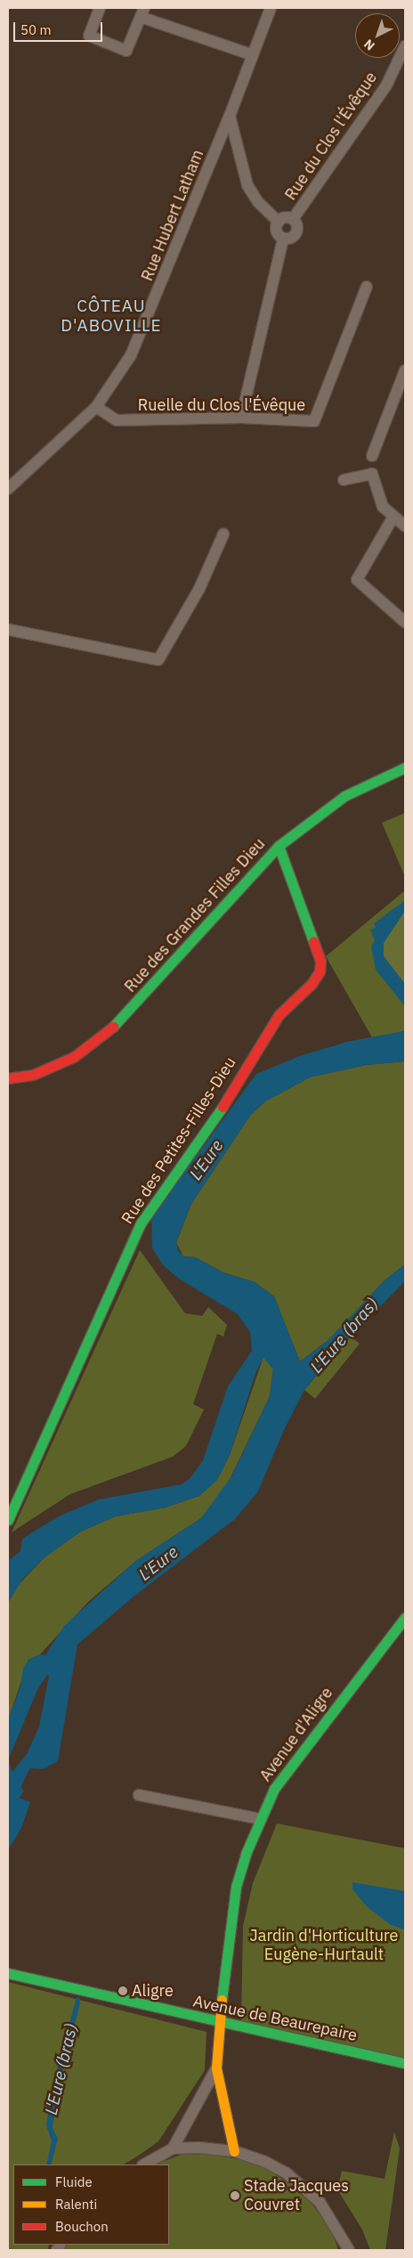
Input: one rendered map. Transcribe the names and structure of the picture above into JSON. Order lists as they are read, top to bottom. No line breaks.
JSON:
{"streets":{"street":["Rue du Clos l'Évêque","Rue Hubert Latham","Ruelle du Clos l'Évêque","Rue des Grandes Filles Dieu","Rue des Petites-Filles-Dieu","Avenue d'Aligre","Avenue de Beaurepaire"]},"crossings":[["Rue Hubert Latham","Ruelle du Clos l'Évêque"],["Rue des Grandes Filles Dieu","Rue des Petites-Filles-Dieu"],["Avenue d'Aligre","Avenue de Beaurepaire"]],"districts":["CÔTEAU D'ABOVILLE"],"water":["L'Eure","L'Eure (bras)"],"parks":["Jardin d'Horticulture Eugène-Hurtault"],"places":["Aligre","Stade Jacques Couvret"],"legend":["Fluide","Ralenti","Bouchon"],"scale_bar":"50 m","north":"bottom left"}
